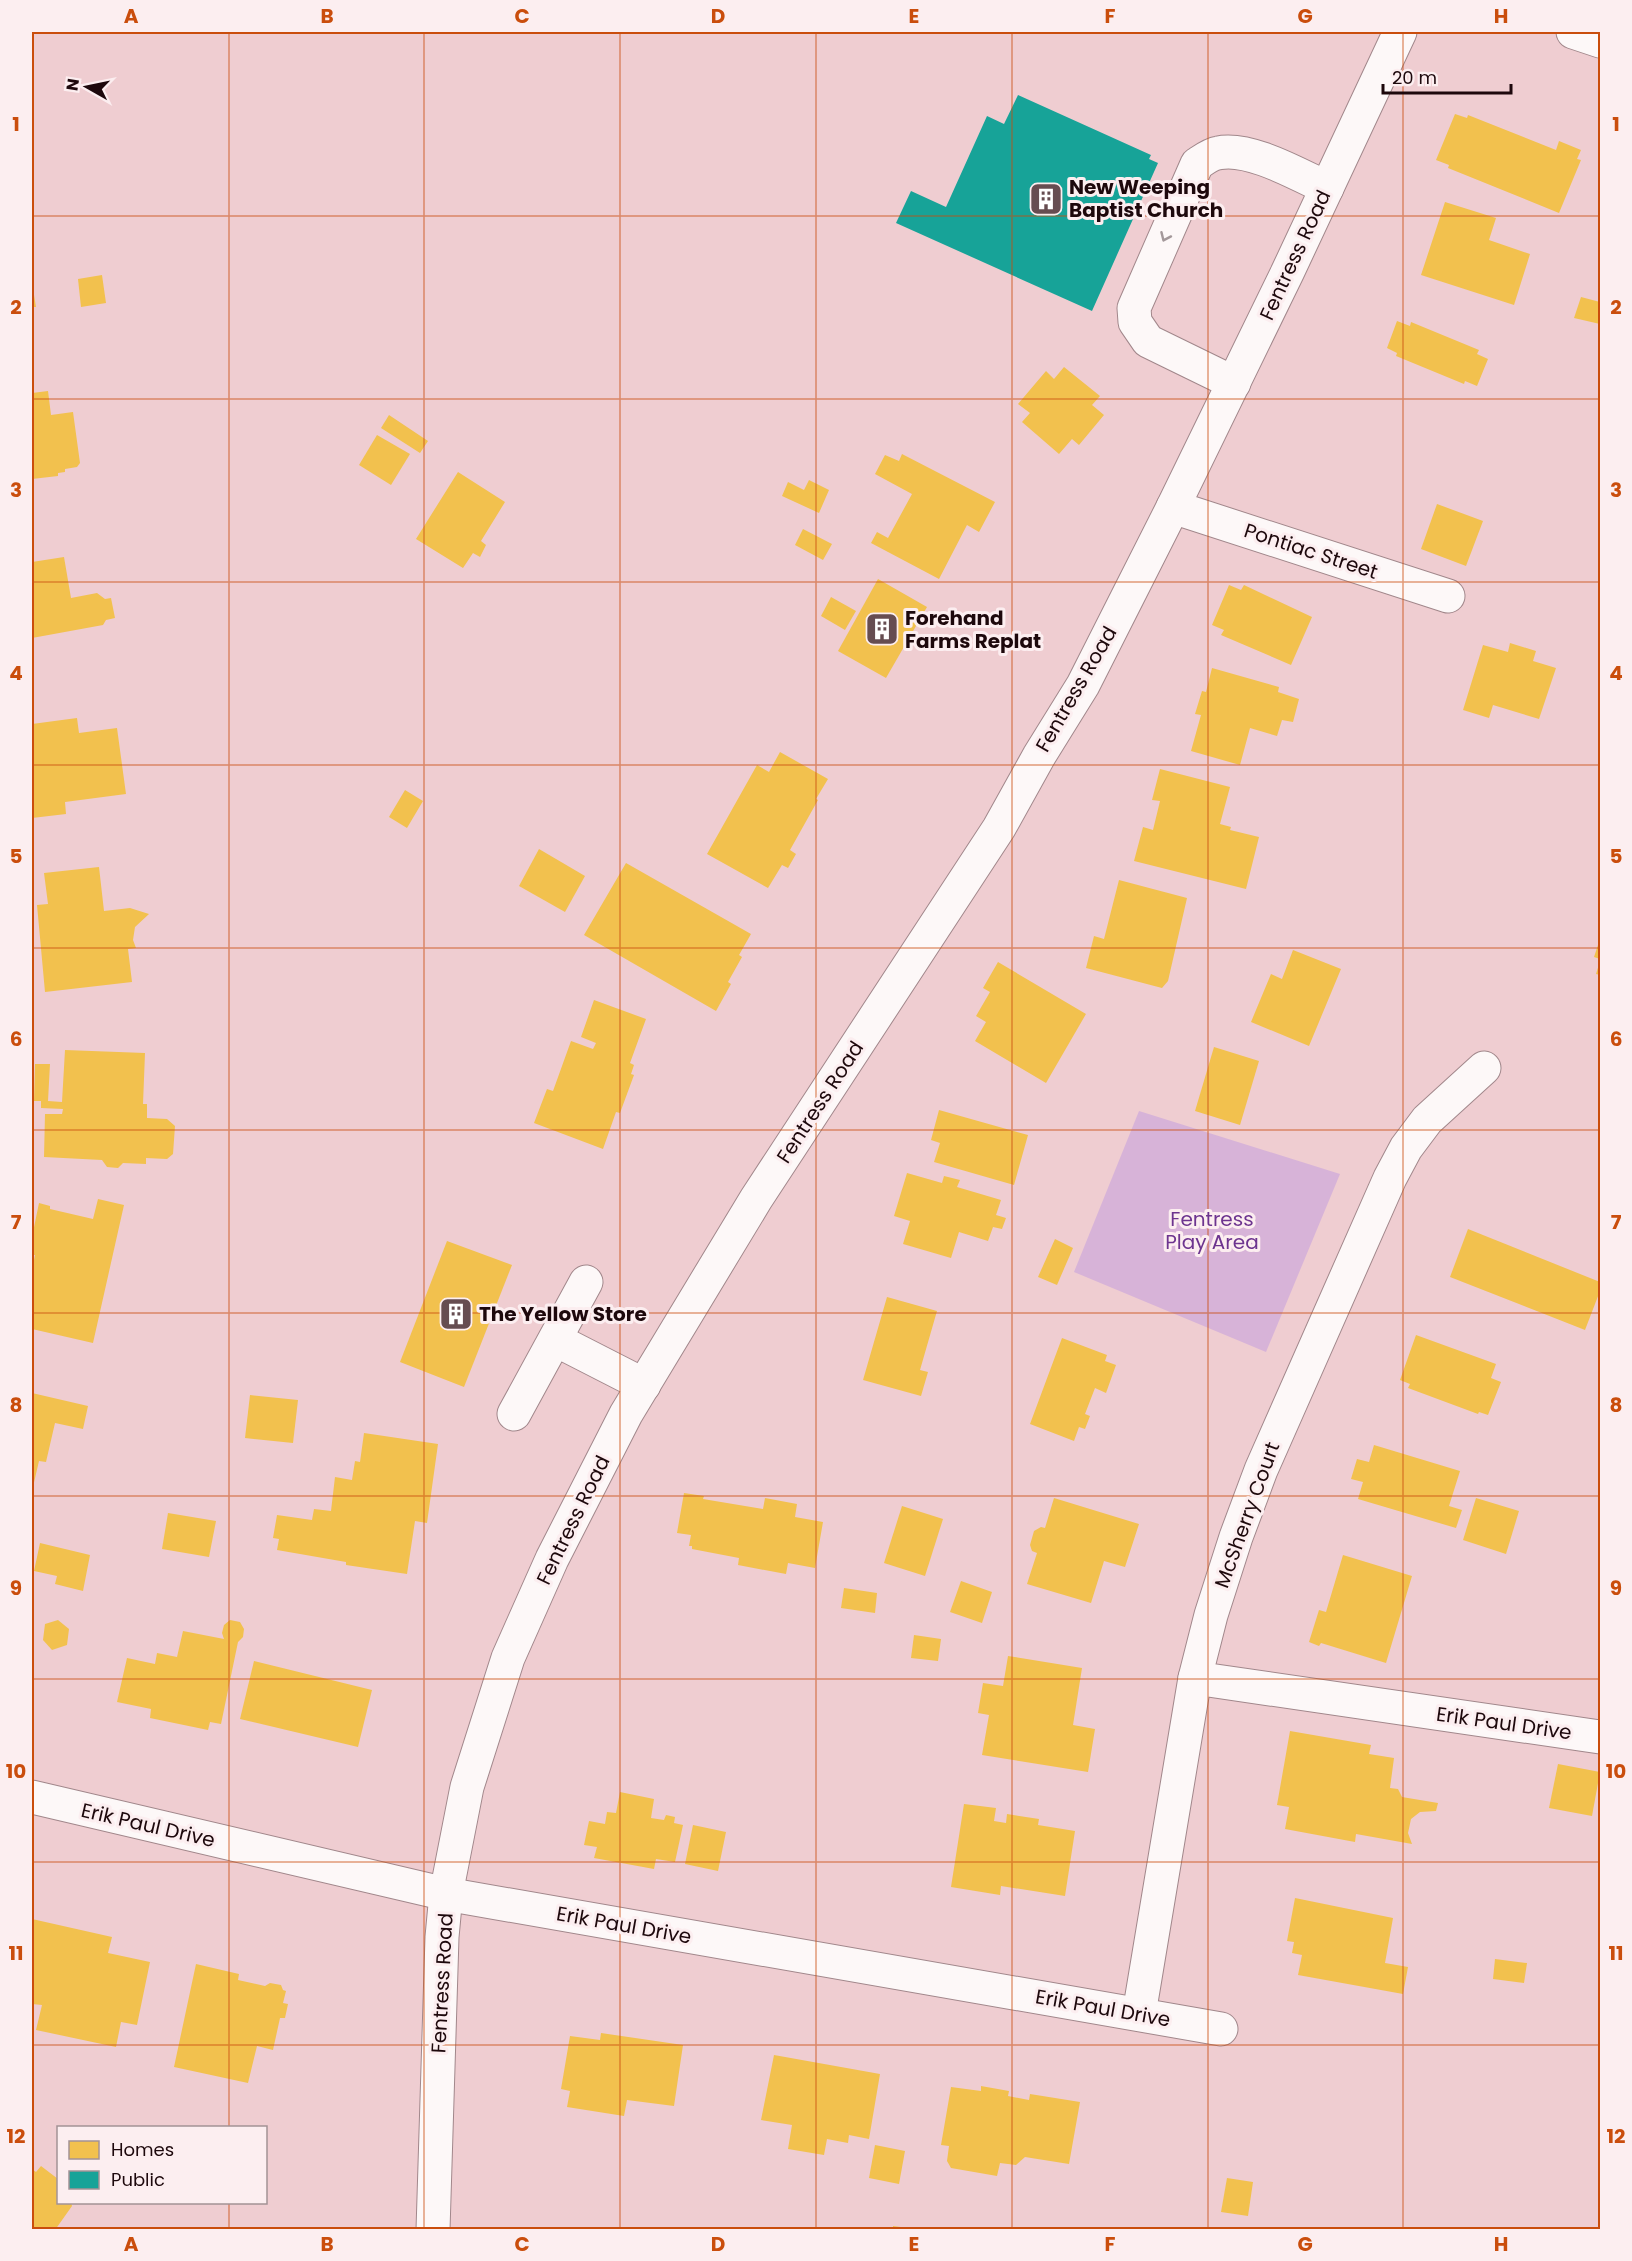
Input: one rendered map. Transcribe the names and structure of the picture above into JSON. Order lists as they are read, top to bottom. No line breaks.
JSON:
{"streets":{"street":["Fentress Road","Pontiac Street","McSherry Court","Erik Paul Drive"]},"crossings":[["Fentress Road","Pontiac Street"],["Fentress Road","Erik Paul Drive"],["McSherry Court","Erik Paul Drive"]],"parks":["Fentress Play Area"],"places":{"building":["New Weeping Baptist Church","Forehand Farms Replat","The Yellow Store"]},"legend":["Homes","Public"],"scale_bar":"20 m","north":"left","grid":{"columns":["A","B","C","D","E","F","G","H"],"rows":["1","2","3","4","5","6","7","8","9","10","11","12"]}}
